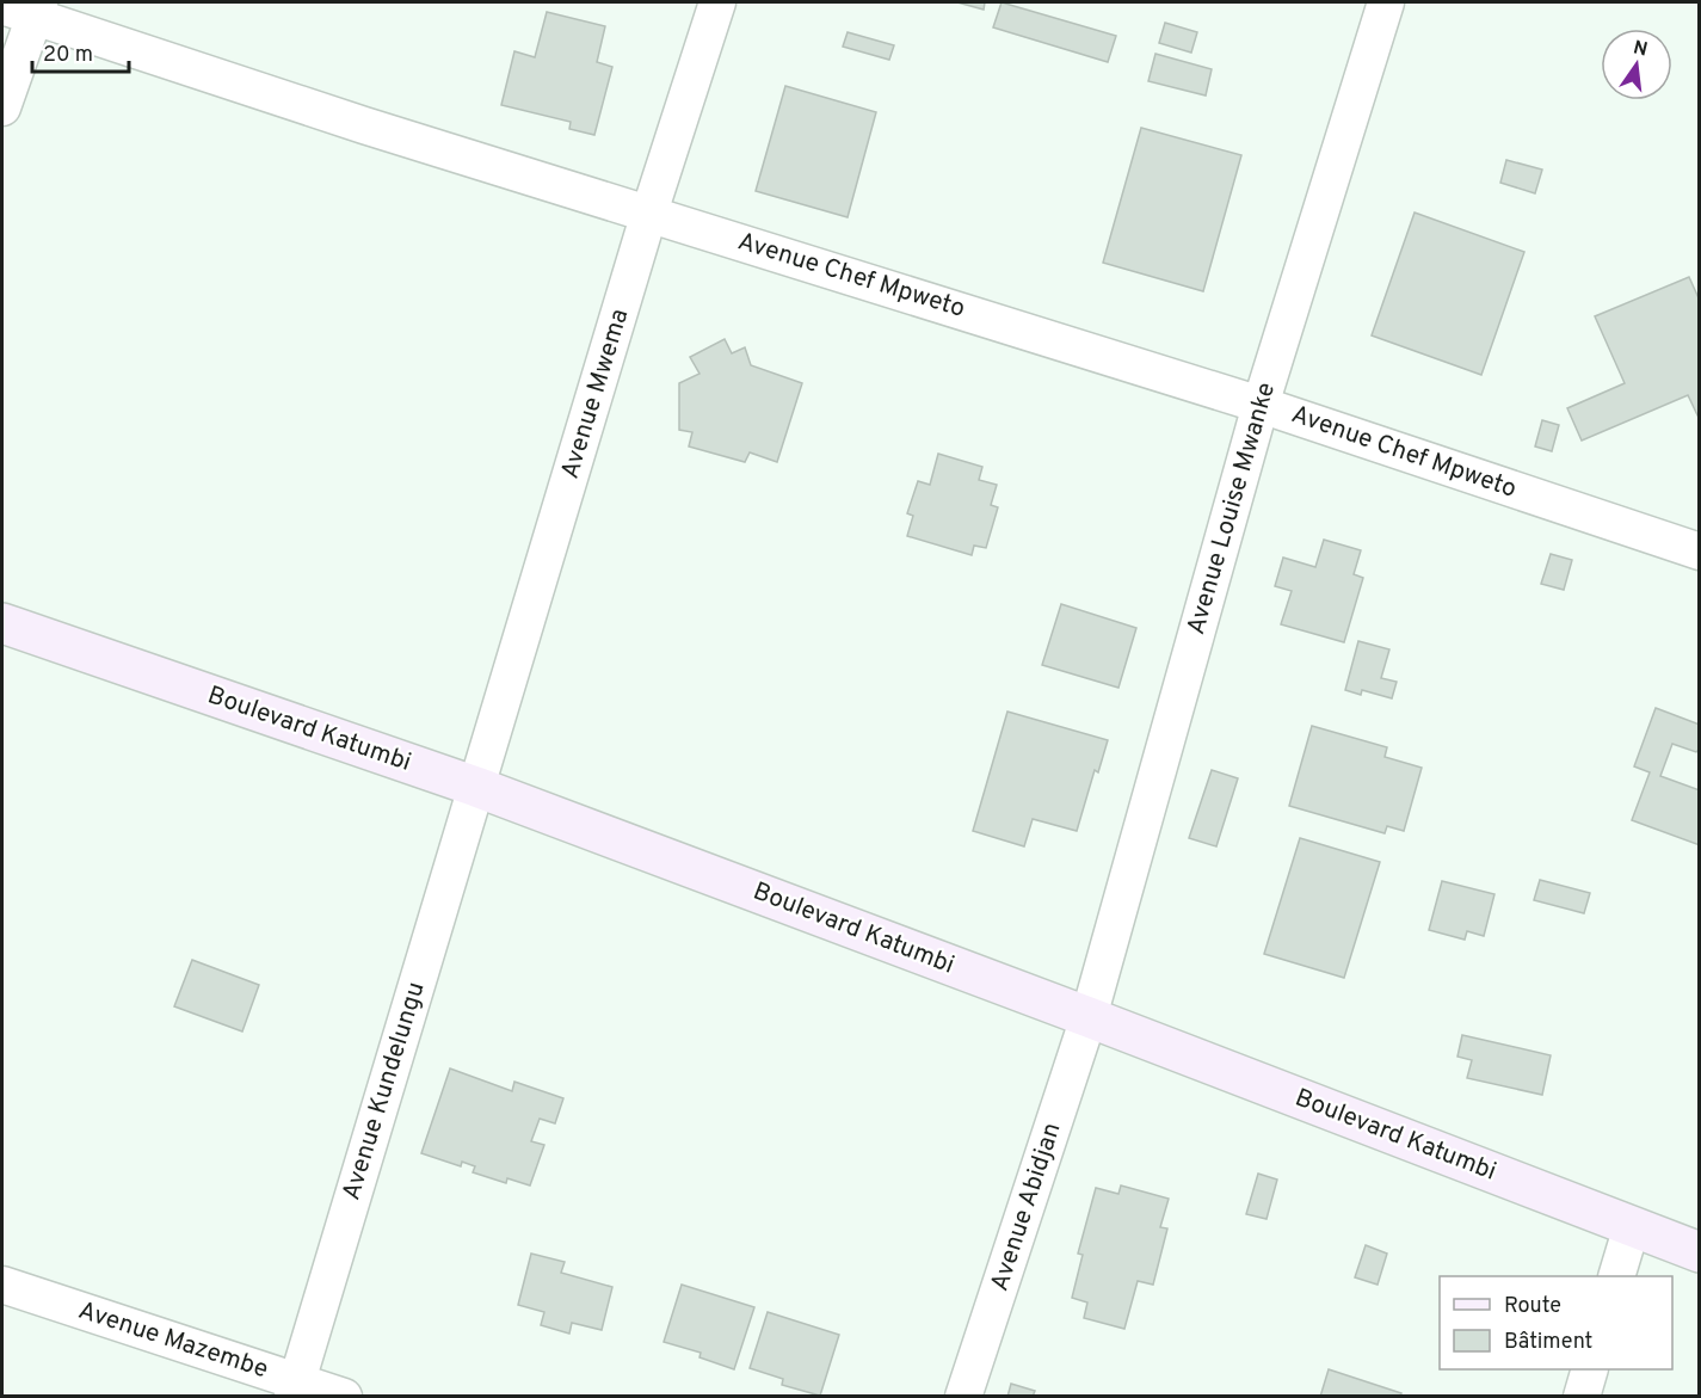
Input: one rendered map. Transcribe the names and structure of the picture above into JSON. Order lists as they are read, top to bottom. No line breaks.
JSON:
{"streets":{"street":["Avenue Chef Mpweto","Avenue Mwema","Avenue Louise Mwanke","Boulevard Katumbi","Avenue Kundelungu","Avenue Abidjan","Avenue Mazembe"]},"crossings":[["Avenue Chef Mpweto","Avenue Mwema"],["Avenue Chef Mpweto","Avenue Louise Mwanke"],["Avenue Mwema","Boulevard Katumbi"],["Avenue Mwema","Avenue Kundelungu"],["Avenue Louise Mwanke","Boulevard Katumbi"],["Avenue Louise Mwanke","Avenue Abidjan"],["Boulevard Katumbi","Avenue Kundelungu"],["Boulevard Katumbi","Avenue Abidjan"],["Avenue Kundelungu","Avenue Mazembe"]],"legend":["Route","Bâtiment"],"scale_bar":"20 m","north":"top"}
